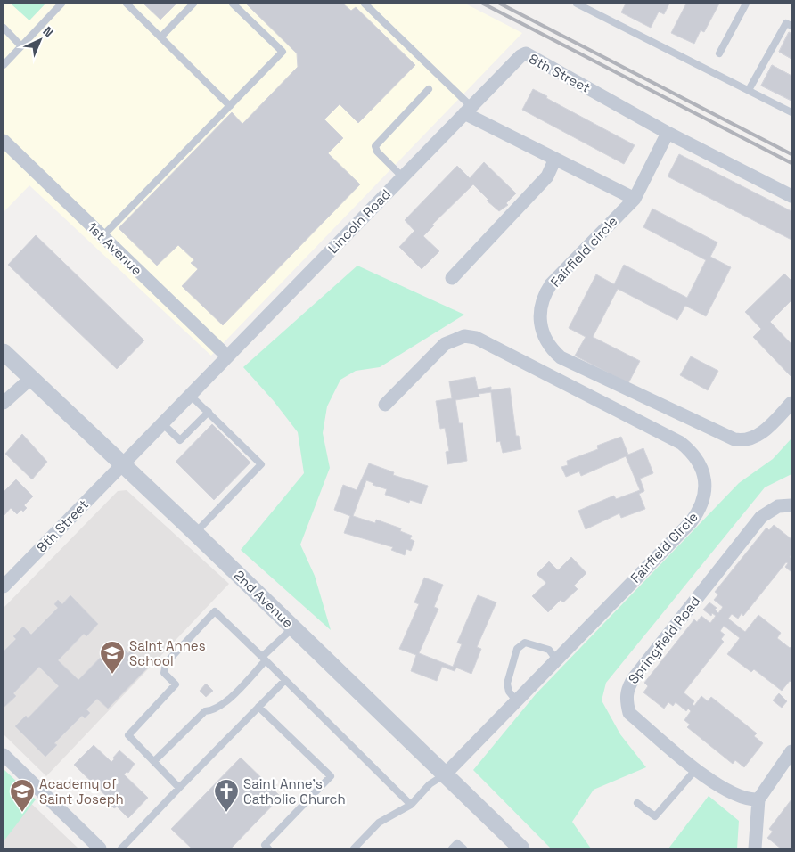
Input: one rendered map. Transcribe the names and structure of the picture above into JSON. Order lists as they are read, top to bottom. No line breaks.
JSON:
{"streets":{"street":["8th Street","Lincoln Road","1st Avenue","Fairfield circle","Fairfield Circle","2nd Avenue","Springfield Road"]},"crossings":[["8th Street","Lincoln Road"],["8th Street","Fairfield circle"],["8th Street","2nd Avenue"],["Lincoln Road","1st Avenue"],["Lincoln Road","2nd Avenue"],["Fairfield Circle","2nd Avenue"]],"places":{"school or university":["Saint Annes School","Academy of Saint Joseph"],"church":["Saint Anne's Catholic Church"]},"north":"top right"}
